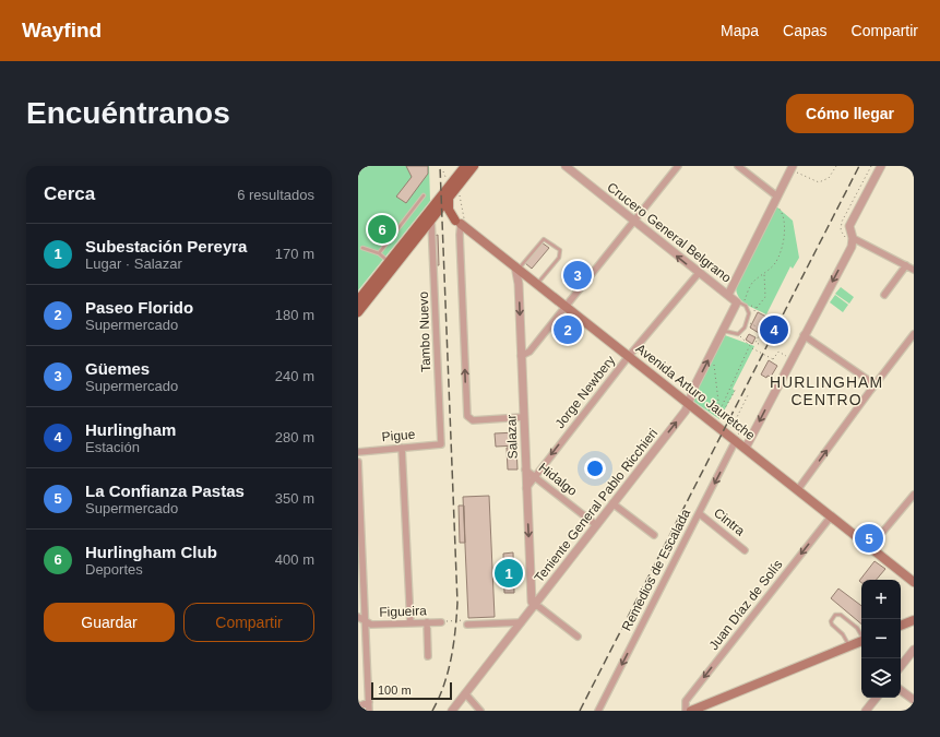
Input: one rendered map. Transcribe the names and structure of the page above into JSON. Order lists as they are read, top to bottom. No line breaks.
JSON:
{"streets":{"main road":["Avenida Arturo Jauretche"],"street":["Crucero General Belgrano","Tambo Nuevo","Jorge Newbery","Pigue","Salazar","Hidalgo","Teniente General Pablo Ricchieri","Cintra","Remedios de Escalada","Juan Díaz de Solís","Figueira"]},"crossings":[["Crucero General Belgrano","Jorge Newbery"],["Crucero General Belgrano","Teniente General Pablo Ricchieri"],["Tambo Nuevo","Pigue"],["Jorge Newbery","Avenida Arturo Jauretche"],["Jorge Newbery","Salazar"],["Jorge Newbery","Hidalgo"],["Avenida Arturo Jauretche","Salazar"],["Avenida Arturo Jauretche","Teniente General Pablo Ricchieri"],["Avenida Arturo Jauretche","Remedios de Escalada"],["Avenida Arturo Jauretche","Juan Díaz de Solís"],["Salazar","Hidalgo"],["Salazar","Teniente General Pablo Ricchieri"],["Hidalgo","Teniente General Pablo Ricchieri"],["Cintra","Remedios de Escalada"]],"one_way":["Crucero General Belgrano","Jorge Newbery","Salazar","Teniente General Pablo Ricchieri","Remedios de Escalada","Juan Díaz de Solís"],"districts":["HURLINGHAM CENTRO"],"scale_bar":"100 m","page":{"header":"Wayfind","nav":["Mapa","Capas","Compartir"],"buttons":["Cómo llegar",["Guardar","Compartir"]],"title":"Encuéntranos","heading":["Cerca","6 resultados"],"pins":["6","3","2","4","5","1"],"list":[{"mark":"1","name":"Subestación Pereyra","note":"Lugar · Salazar","value":"170 m"},{"mark":"2","name":"Paseo Florido","note":"Supermercado","value":"180 m"},{"mark":"3","name":"Güemes","note":"Supermercado","value":"240 m"},{"mark":"4","name":"Hurlingham","note":"Estación","value":"280 m"},{"mark":"5","name":"La Confianza Pastas","note":"Supermercado","value":"350 m"},{"mark":"6","name":"Hurlingham Club","note":"Deportes","value":"400 m"}],"map_buttons":["+","−"],"scale":"100 m"}}
